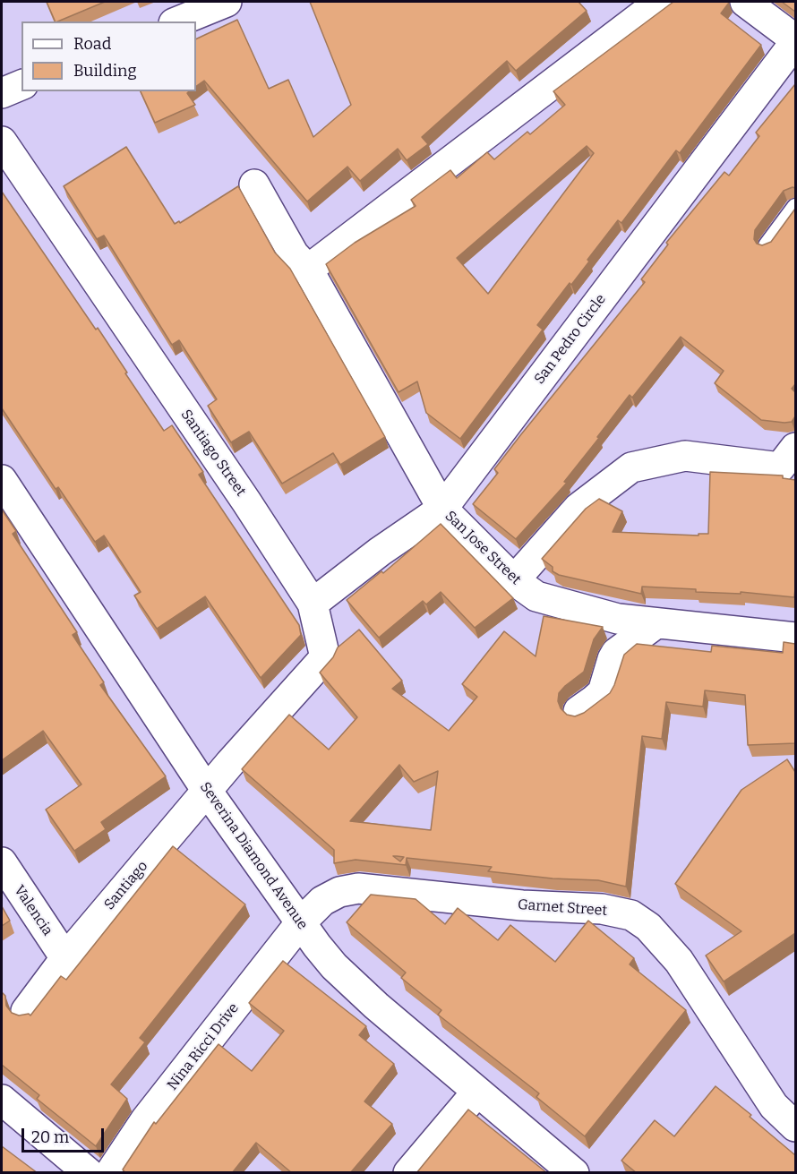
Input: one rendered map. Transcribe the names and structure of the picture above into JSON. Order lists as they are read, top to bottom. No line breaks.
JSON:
{"streets":{"street":["San Pedro Circle","Santiago Street","San Jose Street","Severina Diamond Avenue","Santiago","Garnet Street","Valencia","Nina Ricci Drive"]},"crossings":[["San Pedro Circle","Santiago Street"],["San Pedro Circle","San Jose Street"],["Santiago Street","Santiago"],["Severina Diamond Avenue","Santiago"],["Severina Diamond Avenue","Garnet Street"],["Severina Diamond Avenue","Nina Ricci Drive"],["Santiago","Valencia"],["Garnet Street","Nina Ricci Drive"]],"legend":["Road","Building"],"scale_bar":"20 m"}
